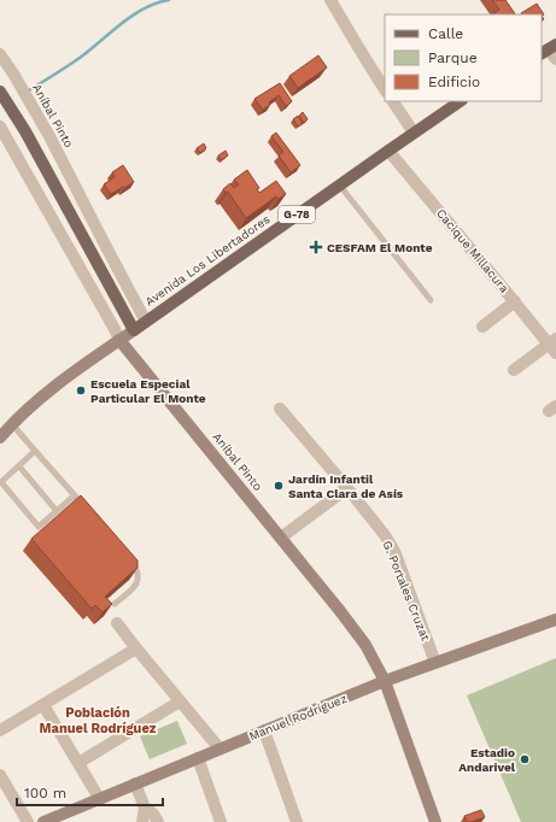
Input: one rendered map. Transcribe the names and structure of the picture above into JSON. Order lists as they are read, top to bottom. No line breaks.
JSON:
{"streets":{"main road":["G-78","Avenida Los Libertadores"],"street":["Aníbal Pinto","Cacique Millacura","G. Portales Cruzat","Manuel Rodríguez"]},"crossings":[["Aníbal Pinto","Avenida Los Libertadores"],["Aníbal Pinto","Manuel Rodríguez"],["Cacique Millacura","Avenida Los Libertadores"],["G. Portales Cruzat","Manuel Rodríguez"]],"districts":["Población Manuel Rodríguez"],"places":{"health":["CESFAM El Monte"],"other":["Escuela Especial Particular El Monte","Jardín Infantil Santa Clara de Asís","Estadio Andarivel"]},"legend":["Calle","Parque","Edificio"],"scale_bar":"100 m"}
